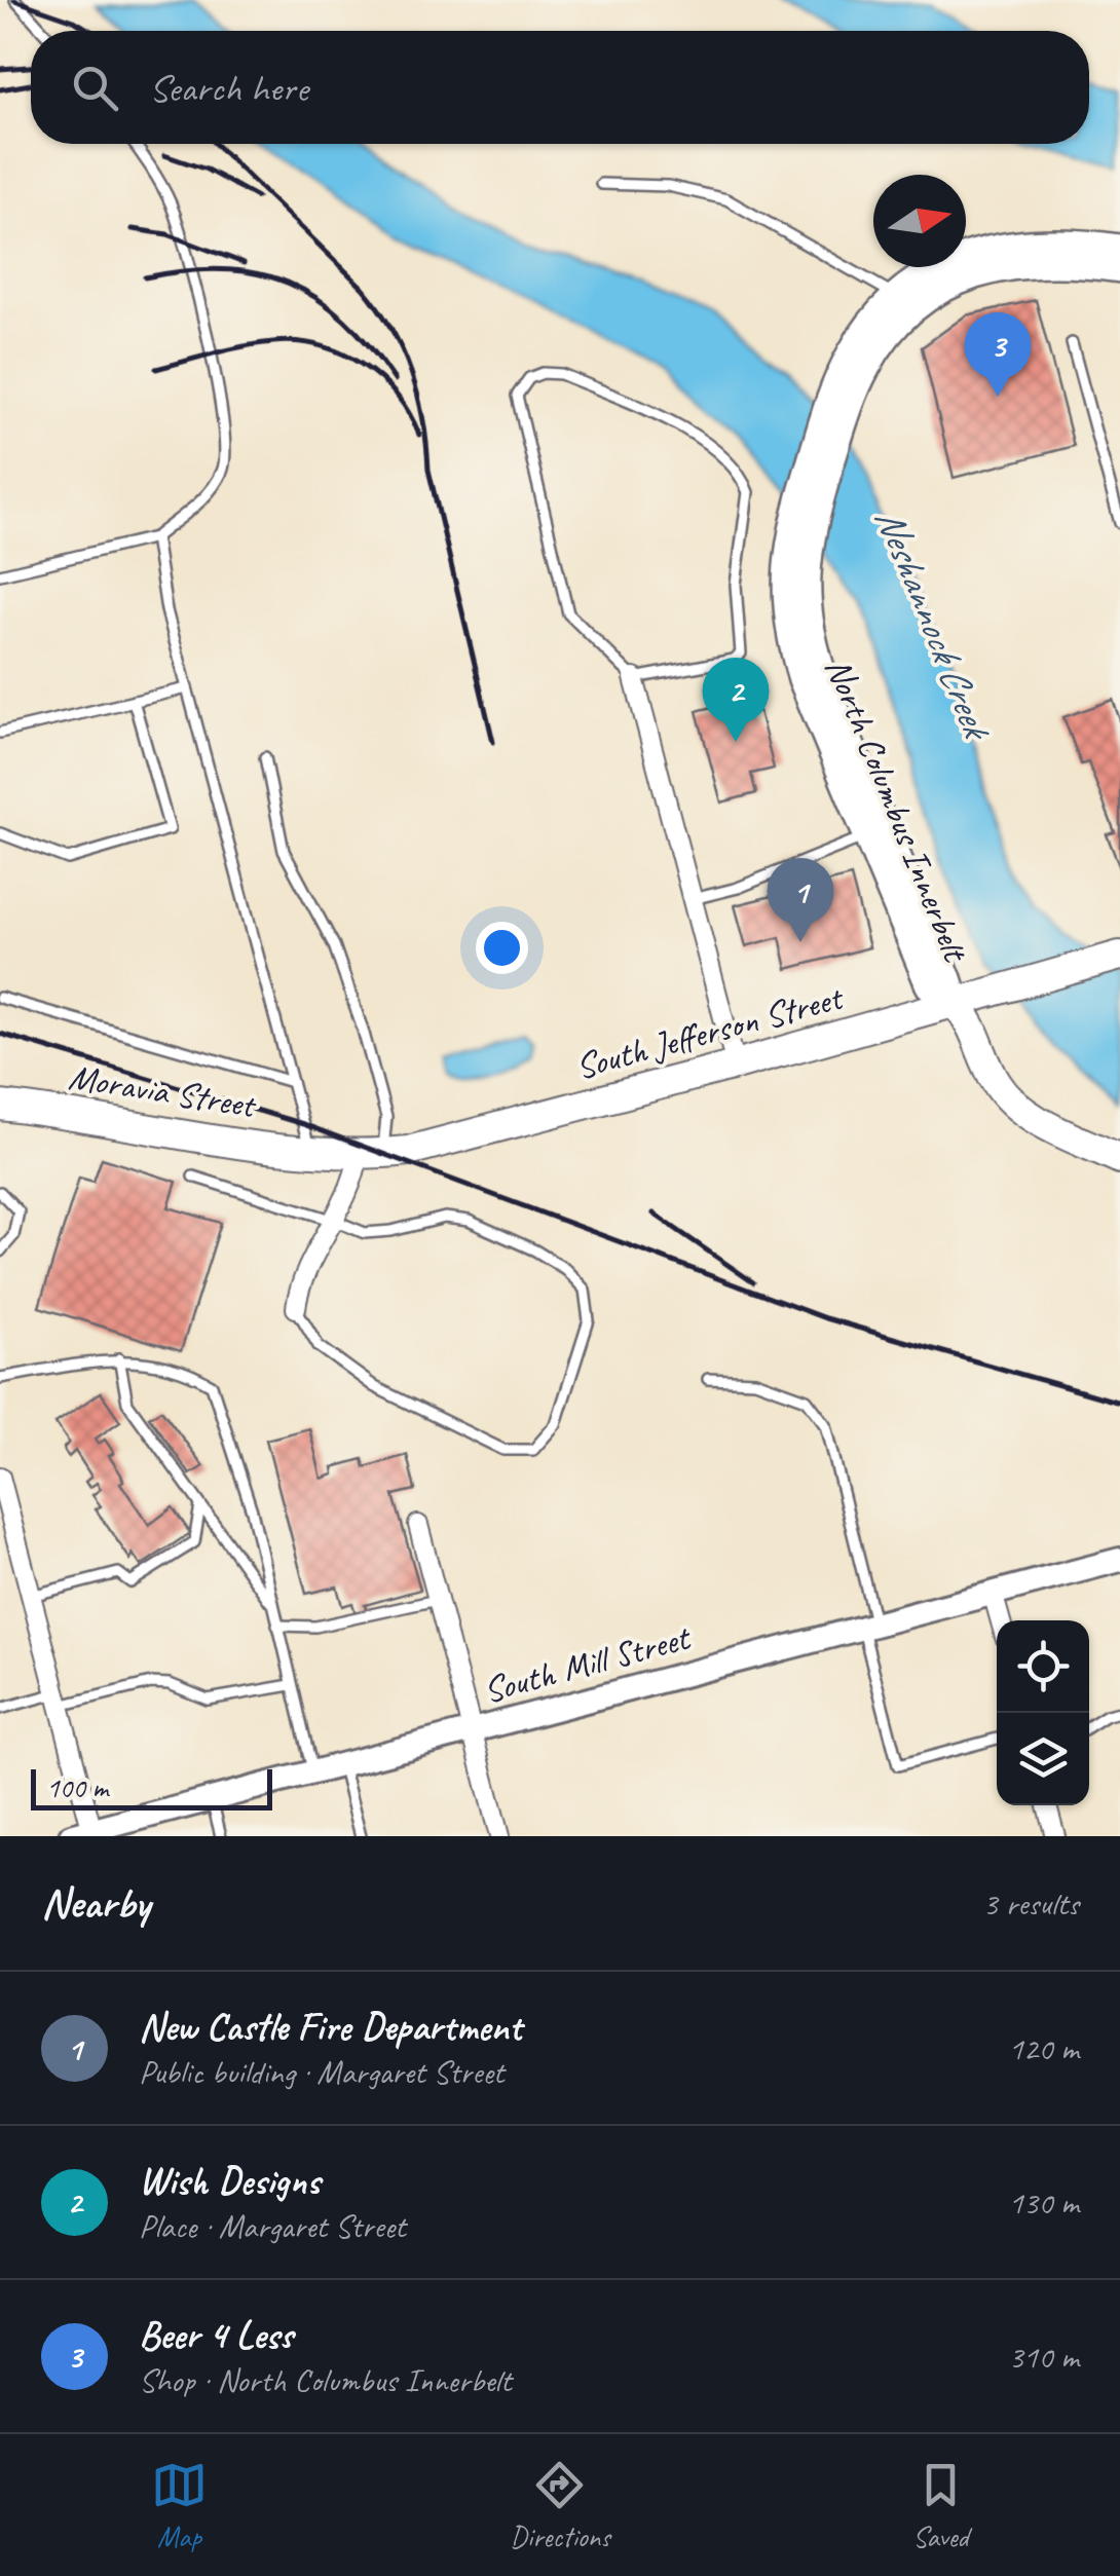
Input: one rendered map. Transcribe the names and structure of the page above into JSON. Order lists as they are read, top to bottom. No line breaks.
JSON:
{"streets":{"main road":["North Columbus Innerbelt","South Jefferson Street","Moravia Street"],"street":["South Mill Street"]},"crossings":[["North Columbus Innerbelt","South Jefferson Street"],["South Jefferson Street","Moravia Street"]],"water":["Neshannock Creek"],"scale_bar":"100 m","north":"right","page":{"search":"Search here","pins":["3","2","1"],"scale":"100 m","heading":["Nearby","3 results"],"list":[{"mark":"1","name":"New Castle Fire Department","note":"Public building · Margaret Street","value":"120 m"},{"mark":"2","name":"Wish Designs","note":"Place · Margaret Street","value":"130 m"},{"mark":"3","name":"Beer 4 Less","note":"Shop · North Columbus Innerbelt","value":"310 m"}],"nav":["Map","Directions","Saved"]}}
